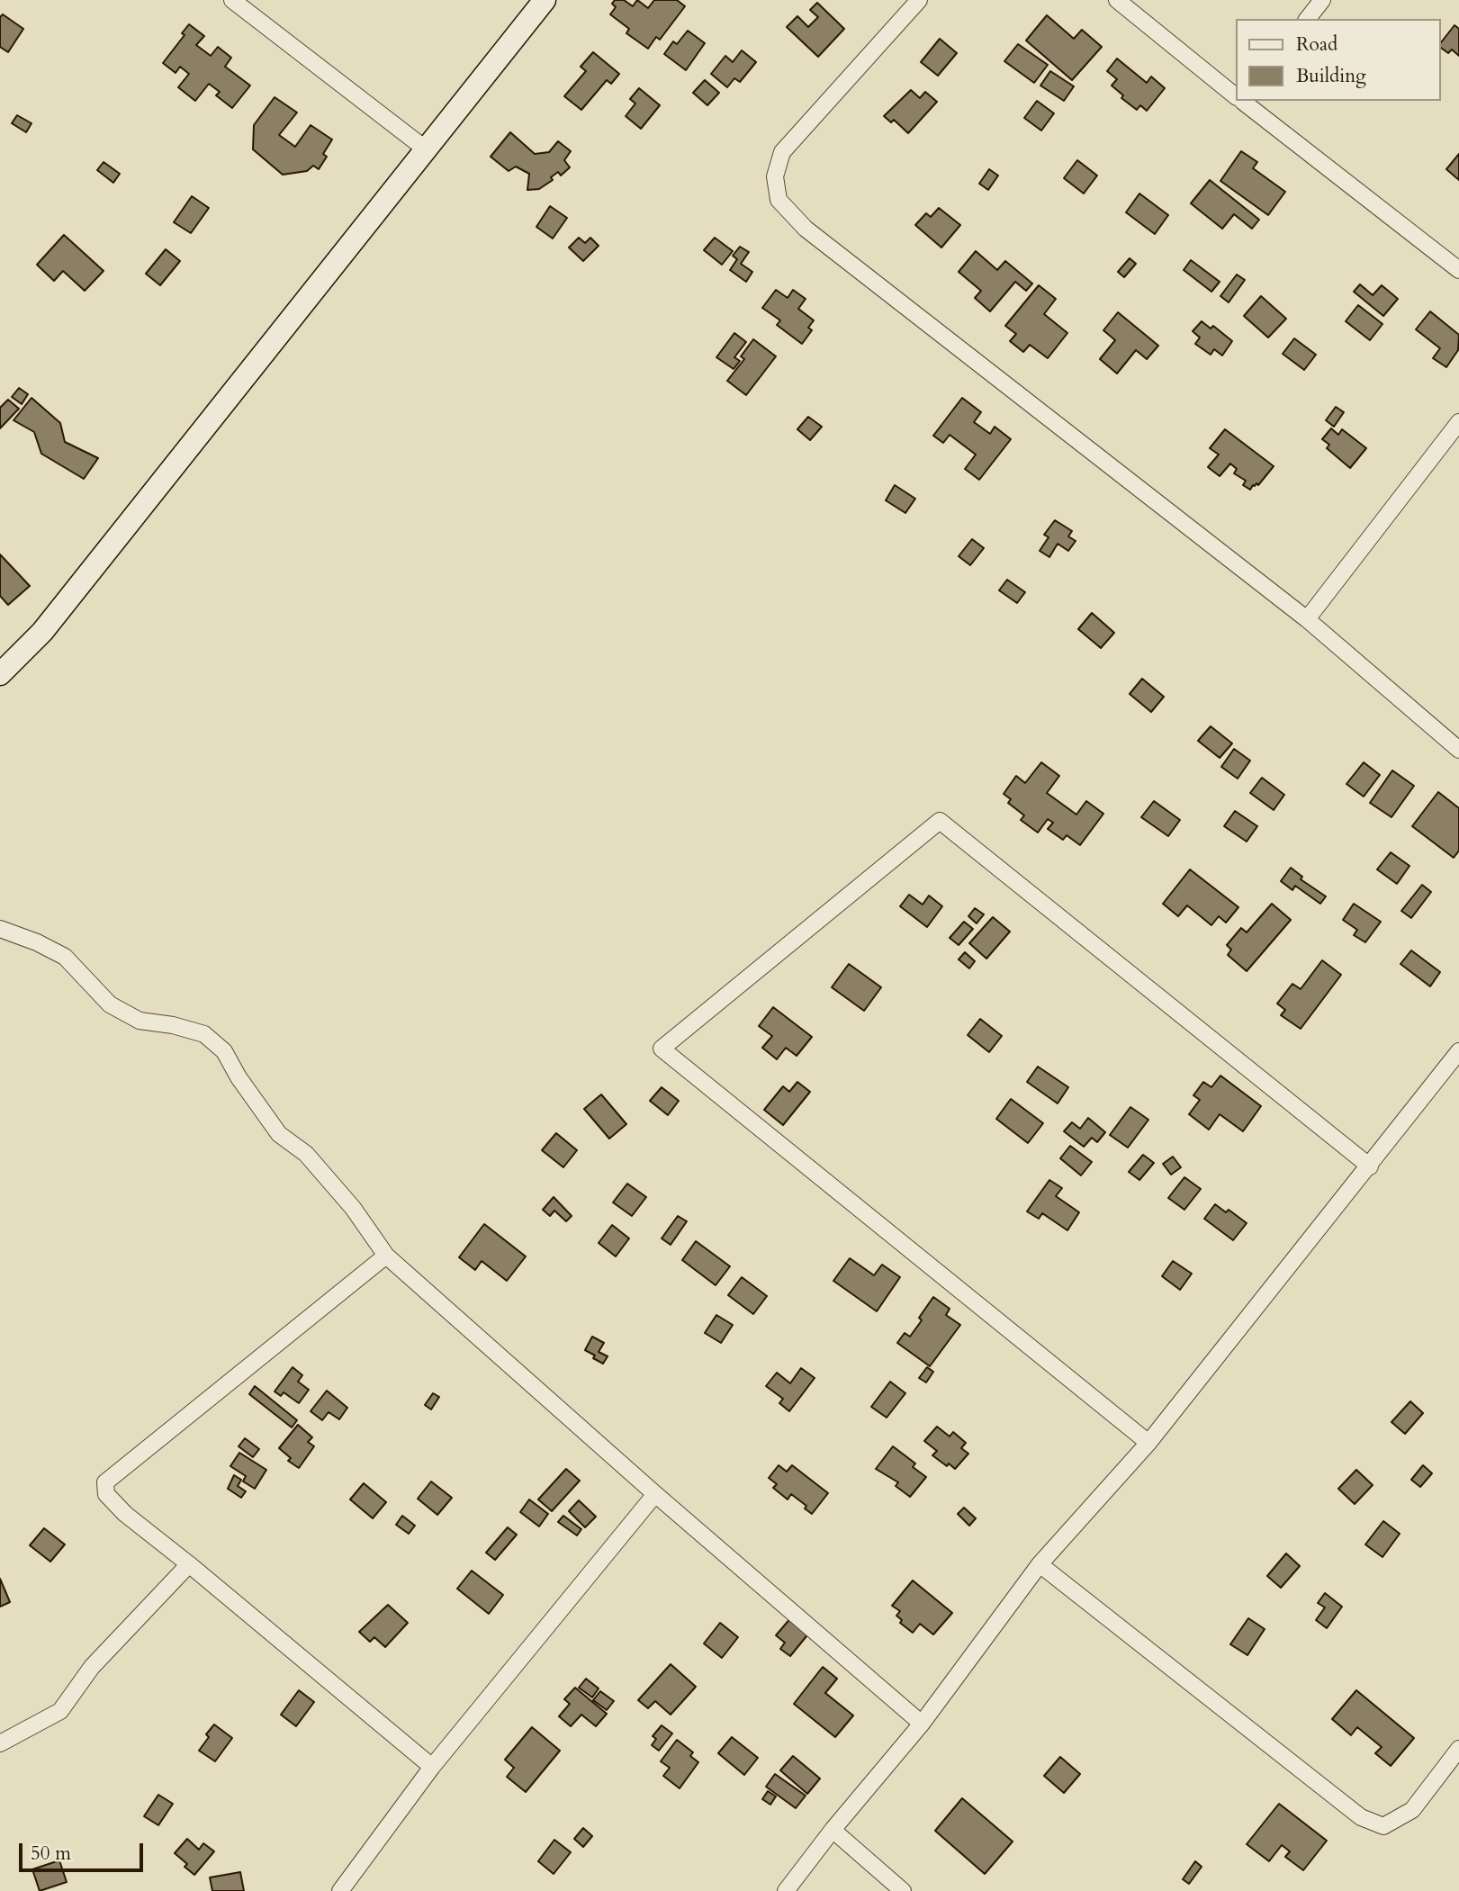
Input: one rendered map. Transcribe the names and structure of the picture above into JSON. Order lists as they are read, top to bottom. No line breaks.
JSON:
{"legend":["Road","Building"],"scale_bar":"50 m"}
